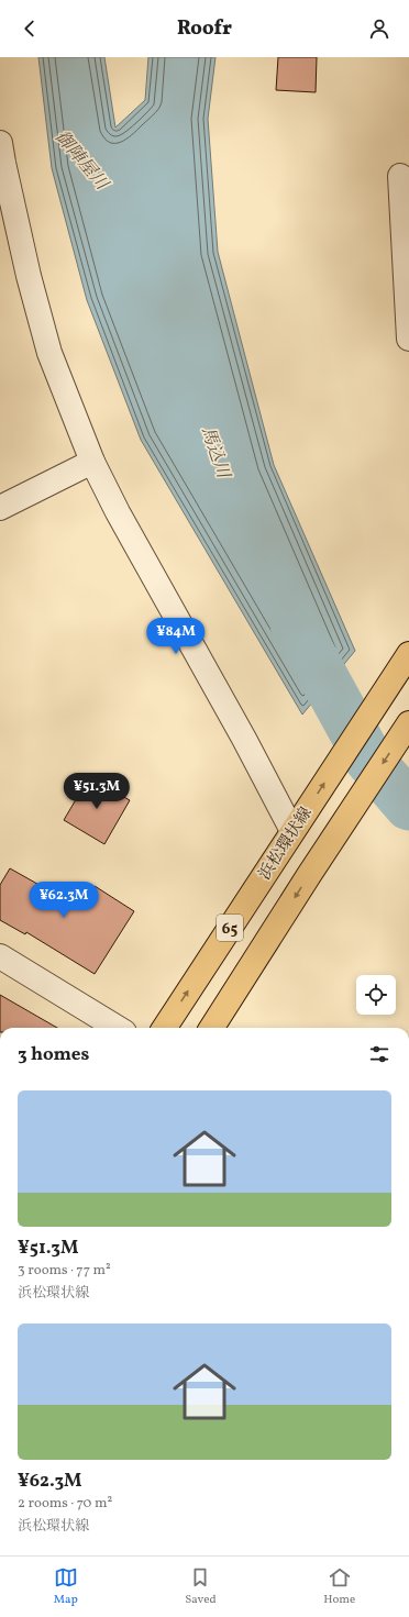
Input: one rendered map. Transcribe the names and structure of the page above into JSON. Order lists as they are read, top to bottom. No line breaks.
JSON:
{"streets":{"main road":["浜松環状線","65"]},"water":["御陣屋川","馬込川"],"page":{"header":"Roofr","price":["¥84M","¥51.3M","¥62.3M"],"heading":"3 homes","list":[{"name":"¥51.3M","note":"3 rooms · 77 m² · 浜松環状線"},{"name":"¥62.3M","note":"2 rooms · 70 m² · 浜松環状線"}],"tabs":["Map","Saved","Home"]}}
